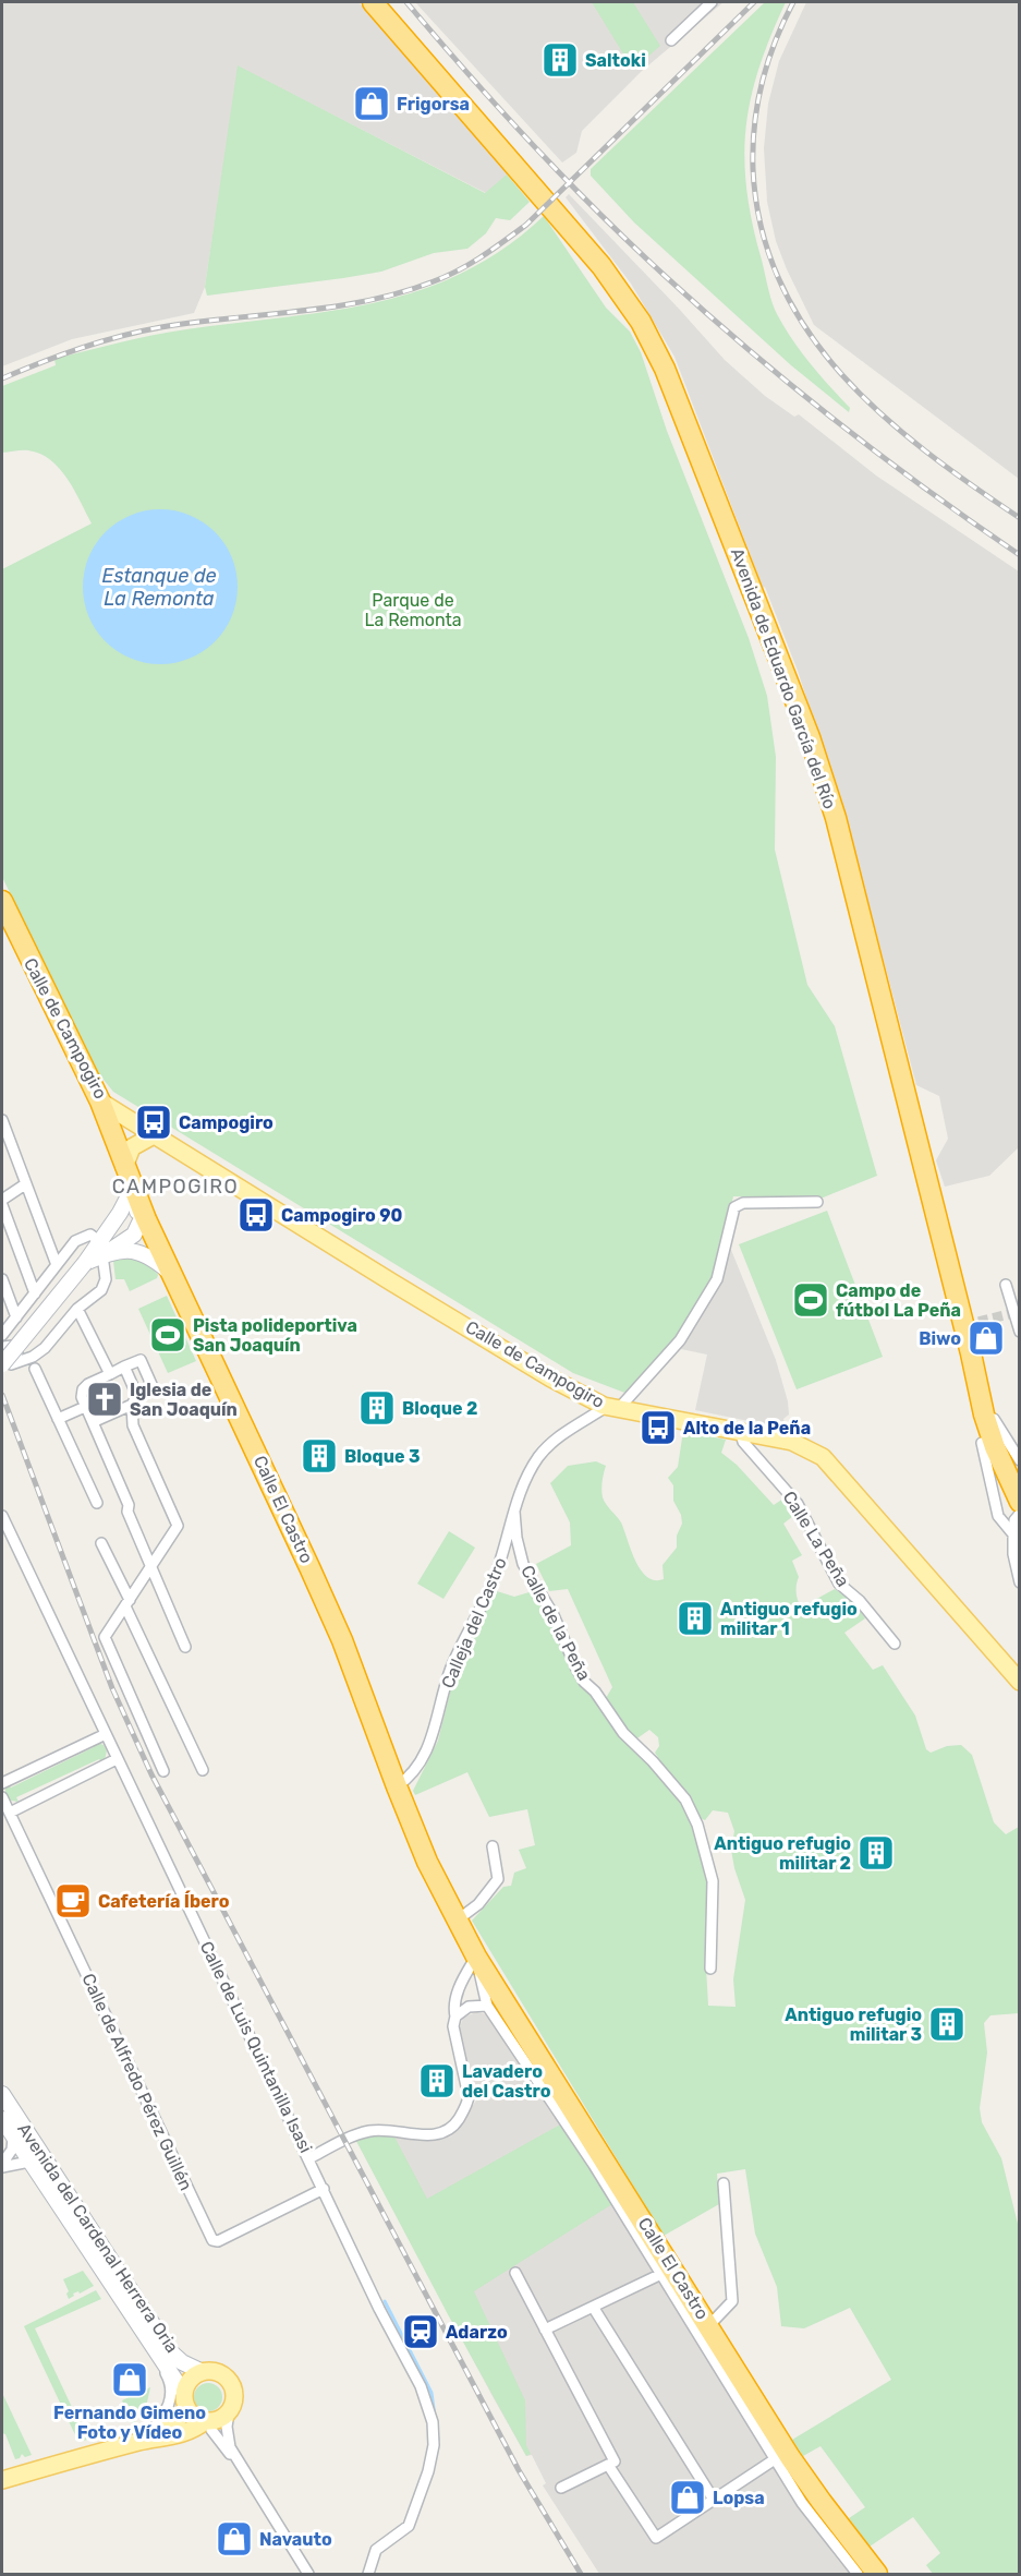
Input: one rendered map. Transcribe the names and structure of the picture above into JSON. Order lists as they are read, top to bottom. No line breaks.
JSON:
{"streets":{"highway":["Avenida de Eduardo García del Río","Calle de Campogiro","Calle El Castro"],"main road":["Avenida del Cardenal Herrera Oria"],"street":["Calle La Peña","Calleja del Castro","Calle de la Peña","Calle de Luis Quintanilla Isasi","Calle de Alfredo Pérez Guillén"]},"crossings":[["Calle de Campogiro","Calle El Castro"],["Calle de Campogiro","Calle La Peña"],["Calle de Campogiro","Calleja del Castro"],["Calle El Castro","Calleja del Castro"],["Calleja del Castro","Calle de la Peña"],["Calle de Luis Quintanilla Isasi","Calle de Alfredo Pérez Guillén"]],"districts":["CAMPOGIRO"],"water":["Estanque de La Remonta"],"parks":["Parque de La Remonta"],"places":{"building":["Saltoki","Bloque 2","Bloque 3","Antiguo refugio militar 1","Antiguo refugio militar 2","Antiguo refugio militar 3","Lavadero del Castro"],"shop":["Frigorsa","Biwo","Fernando Gimeno Foto y Vídeo","Lopsa","Navauto"],"bus stop":["Campogiro","Campogiro 90","Alto de la Peña"],"sports":["Campo de fútbol La Peña","Pista polideportiva San Joaquín"],"church":["Iglesia de San Joaquín"],"cafe":["Cafetería Íbero"],"station":["Adarzo"]}}
